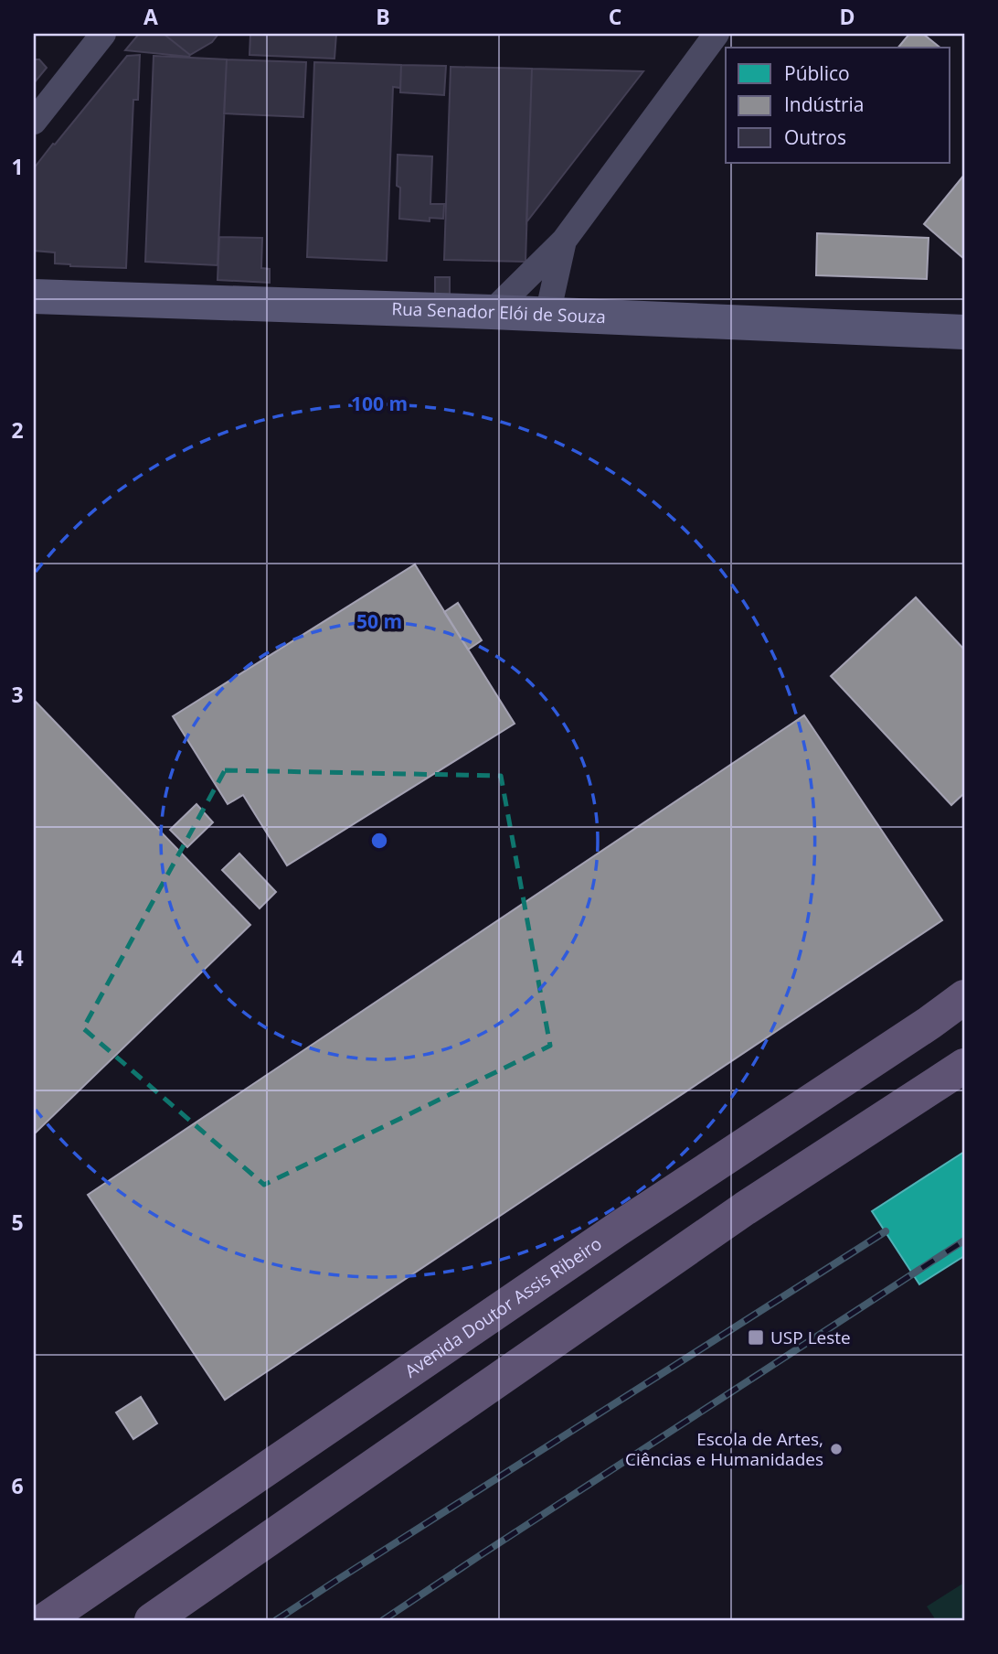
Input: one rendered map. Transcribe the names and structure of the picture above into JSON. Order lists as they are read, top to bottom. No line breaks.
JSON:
{"streets":{"main road":["Rua Senador Elói de Souza","Avenida Doutor Assis Ribeiro"]},"places":{"transit":["USP Leste"],"other":["Escola de Artes, Ciências e Humanidades"]},"legend":["Público","Indústria","Outros"],"grid":{"columns":["A","B","C","D"],"rows":["1","2","3","4","5","6"]},"rings":["100 m","50 m"]}
